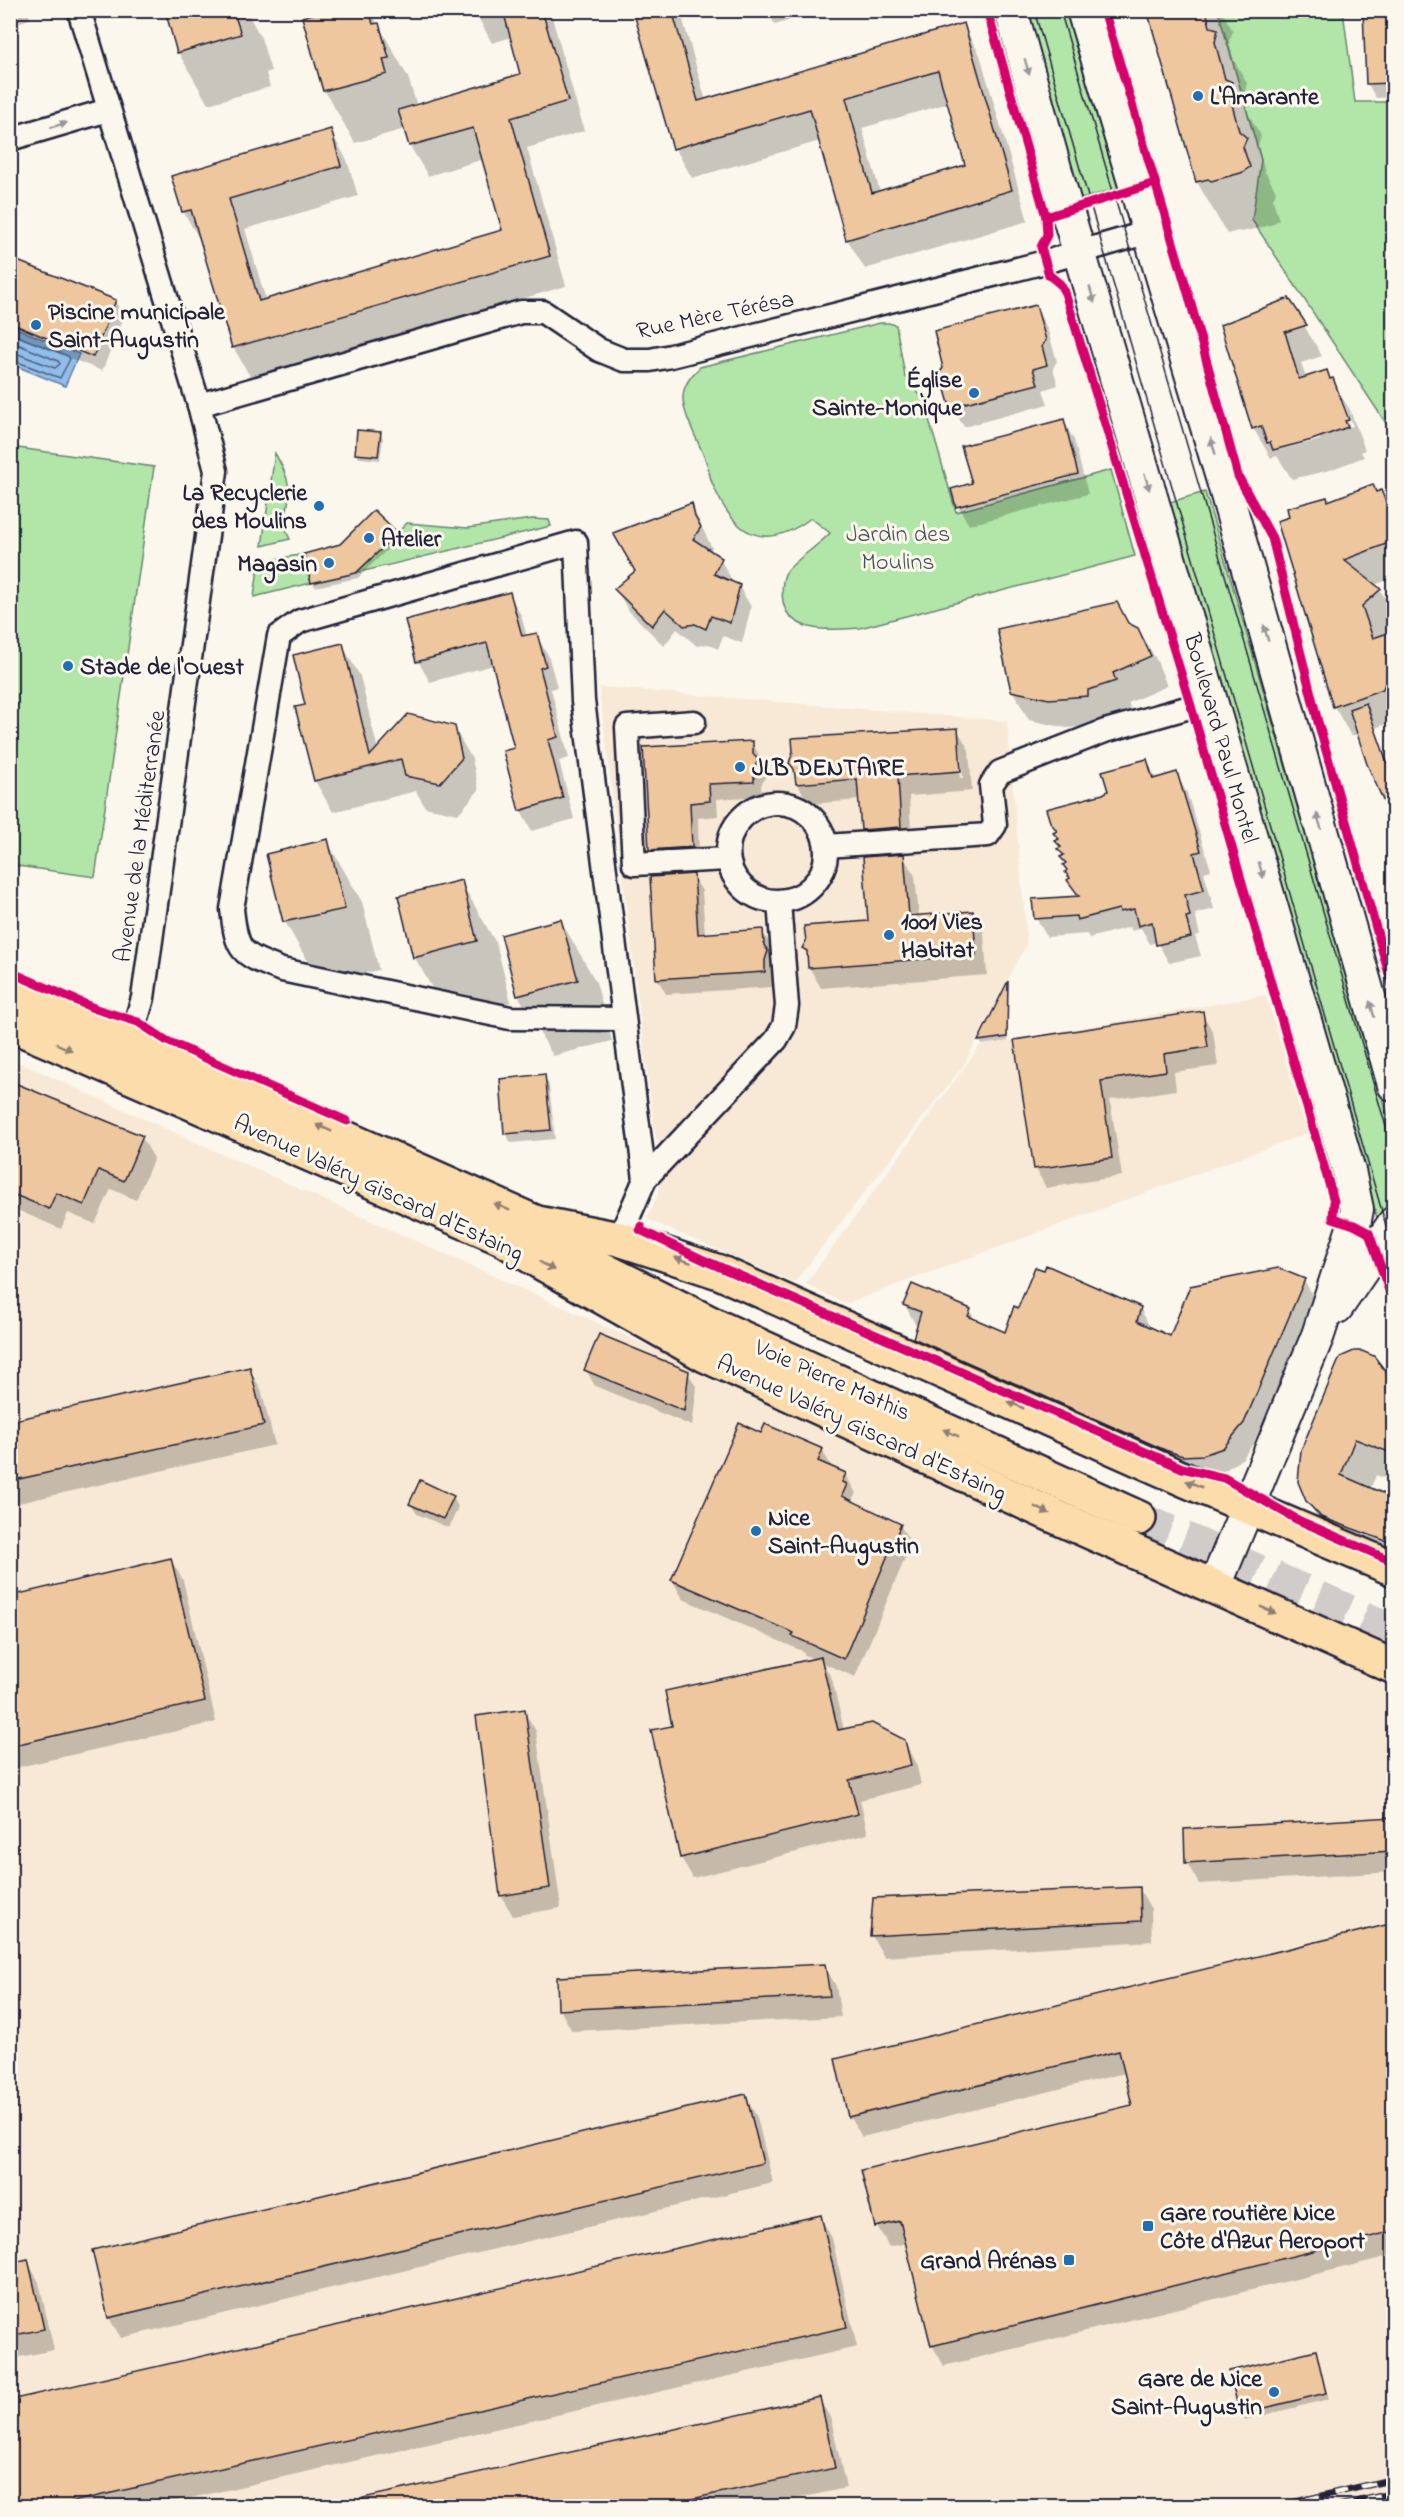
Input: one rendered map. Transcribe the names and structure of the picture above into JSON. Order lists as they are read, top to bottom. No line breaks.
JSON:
{"streets":{"main road":["Boulevard Paul Montel","Avenue Valéry Giscard d'Estaing","Voie Pierre Mathis"],"street":["Rue Mère Térésa","Avenue de la Méditerranée"]},"crossings":[["Rue Mère Térésa","Boulevard Paul Montel"],["Rue Mère Térésa","Avenue de la Méditerranée"],["Avenue de la Méditerranée","Avenue Valéry Giscard d'Estaing"],["Avenue Valéry Giscard d'Estaing","Voie Pierre Mathis"]],"one_way":["Voie Pierre Mathis"],"parks":["Jardin des Moulins"],"places":{"other":["L'Amarante","Piscine municipale Saint-Augustin","Église Sainte-Monique","La Recyclerie des Moulins","Atelier","Magasin","Stade de l'Ouest","JLB DENTAIRE","1001 Vies Habitat","Nice Saint-Augustin","Gare de Nice Saint-Augustin"],"transit":["Gare routière Nice Côte d'Azur Aeroport","Grand Arénas"]}}
